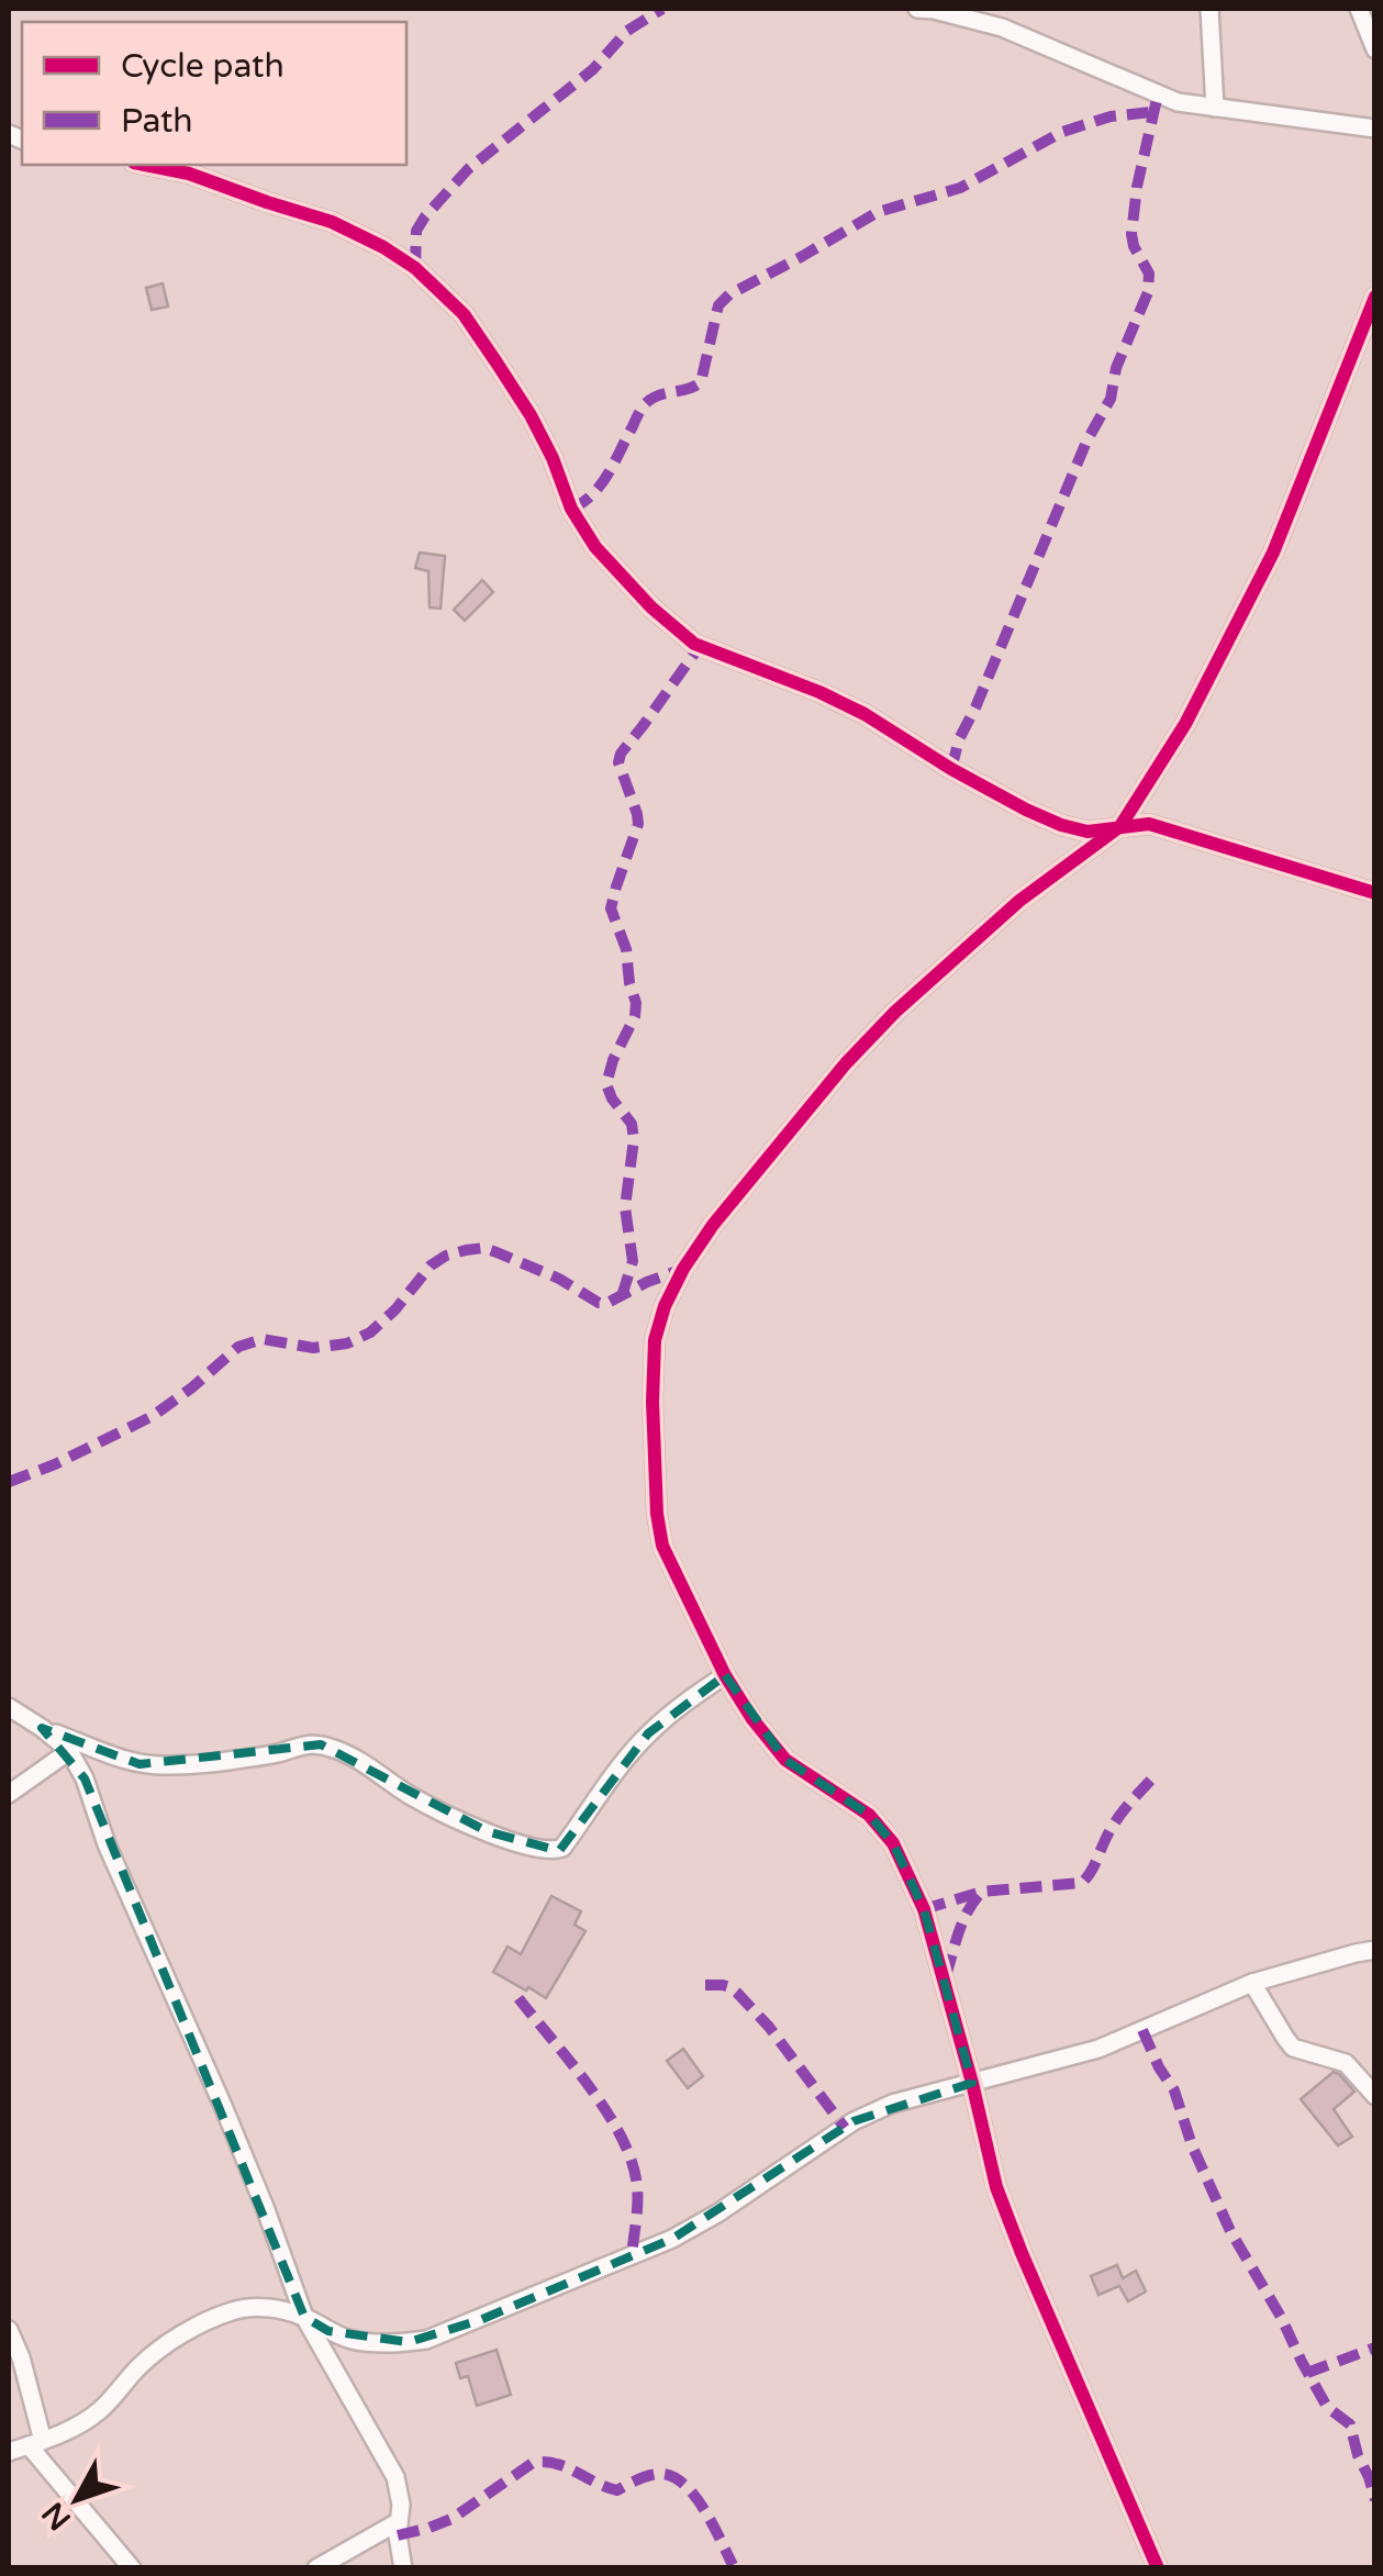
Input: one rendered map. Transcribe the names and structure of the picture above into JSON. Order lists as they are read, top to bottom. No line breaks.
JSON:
{"legend":["Cycle path","Path"],"north":"bottom left"}
